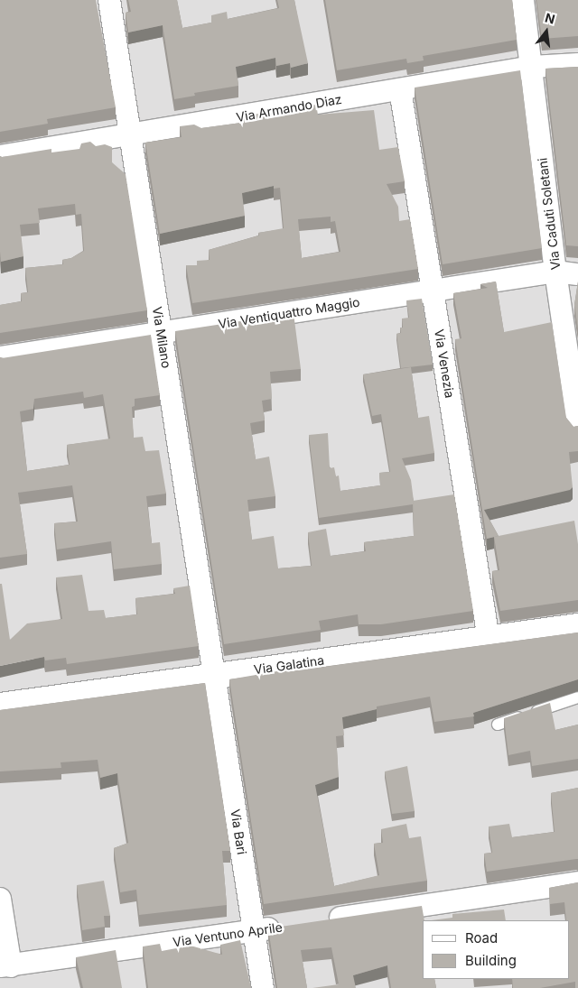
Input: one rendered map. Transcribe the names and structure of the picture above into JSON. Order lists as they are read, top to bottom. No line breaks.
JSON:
{"streets":{"street":["Via Armando Diaz","Via Caduti Soletani","Via Ventiquattro Maggio","Via Milano","Via Venezia","Via Galatina","Via Bari","Via Ventuno Aprile"]},"crossings":[["Via Armando Diaz","Via Caduti Soletani"],["Via Armando Diaz","Via Milano"],["Via Armando Diaz","Via Venezia"],["Via Caduti Soletani","Via Ventiquattro Maggio"],["Via Ventiquattro Maggio","Via Milano"],["Via Ventiquattro Maggio","Via Venezia"],["Via Milano","Via Galatina"],["Via Milano","Via Bari"],["Via Venezia","Via Galatina"],["Via Galatina","Via Bari"],["Via Bari","Via Ventuno Aprile"]],"legend":["Road","Building"],"north":"top"}
